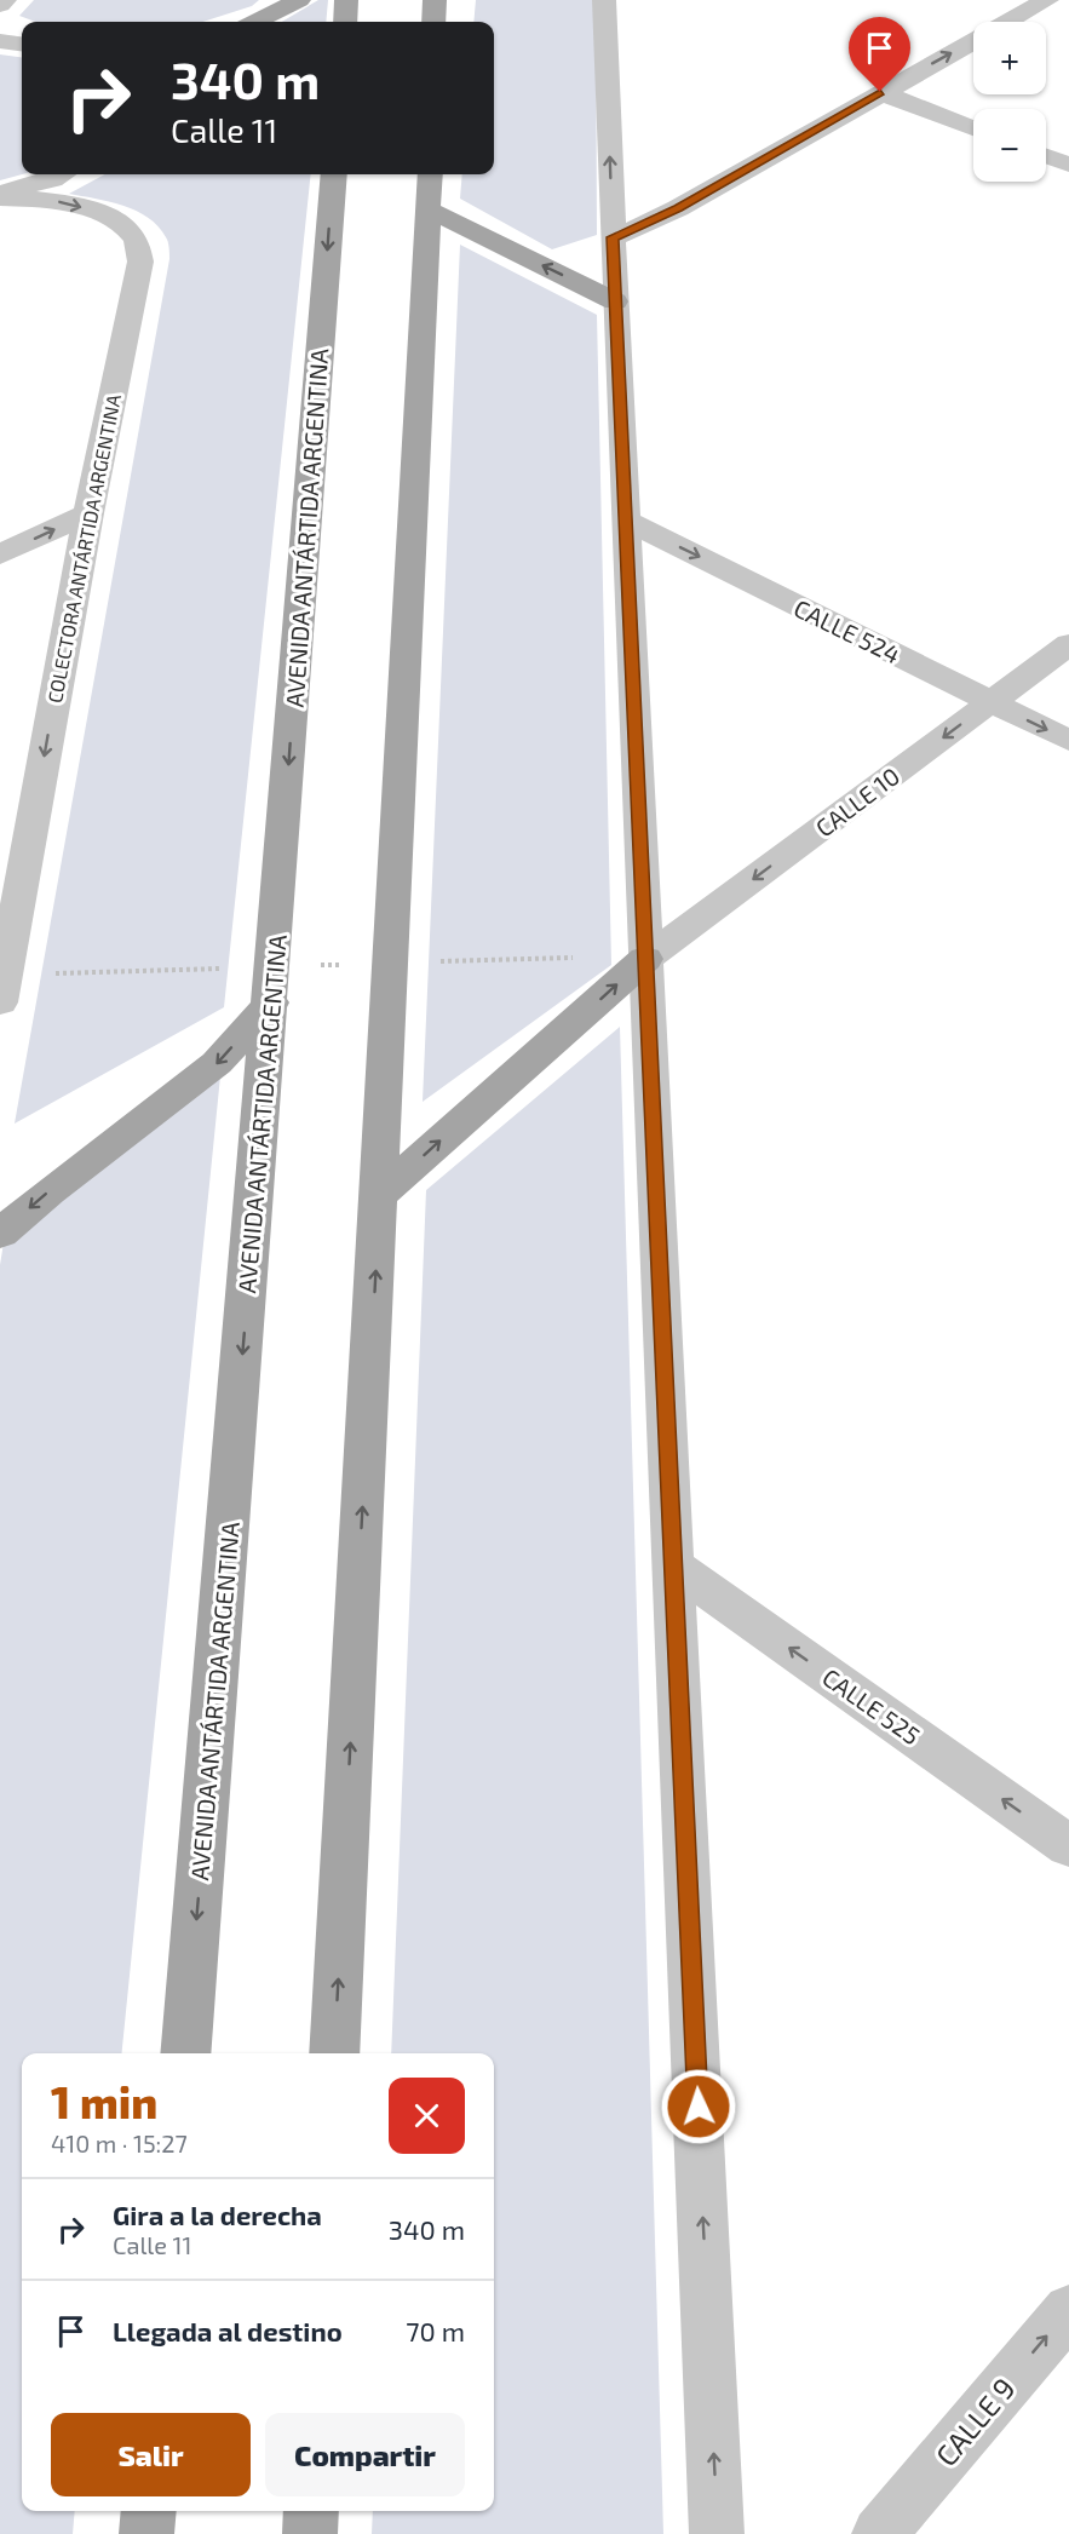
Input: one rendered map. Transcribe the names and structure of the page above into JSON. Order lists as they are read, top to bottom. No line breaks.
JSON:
{"streets":{"main road":["AVENIDA ANTÁRTIDA ARGENTINA"],"street":["COLECTORA ANTÁRTIDA ARGENTINA","CALLE 524","CALLE 10","CALLE 525","CALLE 9"]},"crossings":[["CALLE 524","CALLE 10"]],"one_way":["COLECTORA ANTÁRTIDA ARGENTINA","CALLE 524","CALLE 10","CALLE 525","CALLE 9"],"page":{"map_buttons":["+","−"],"turn":["340 m","Calle 11"],"heading":["1 min","410 m · 15:27"],"list":[{"name":"Gira a la derecha","note":"Calle 11","value":"340 m"},{"name":"Llegada al destino","value":"70 m"}],"buttons":["Salir","Compartir"]}}
